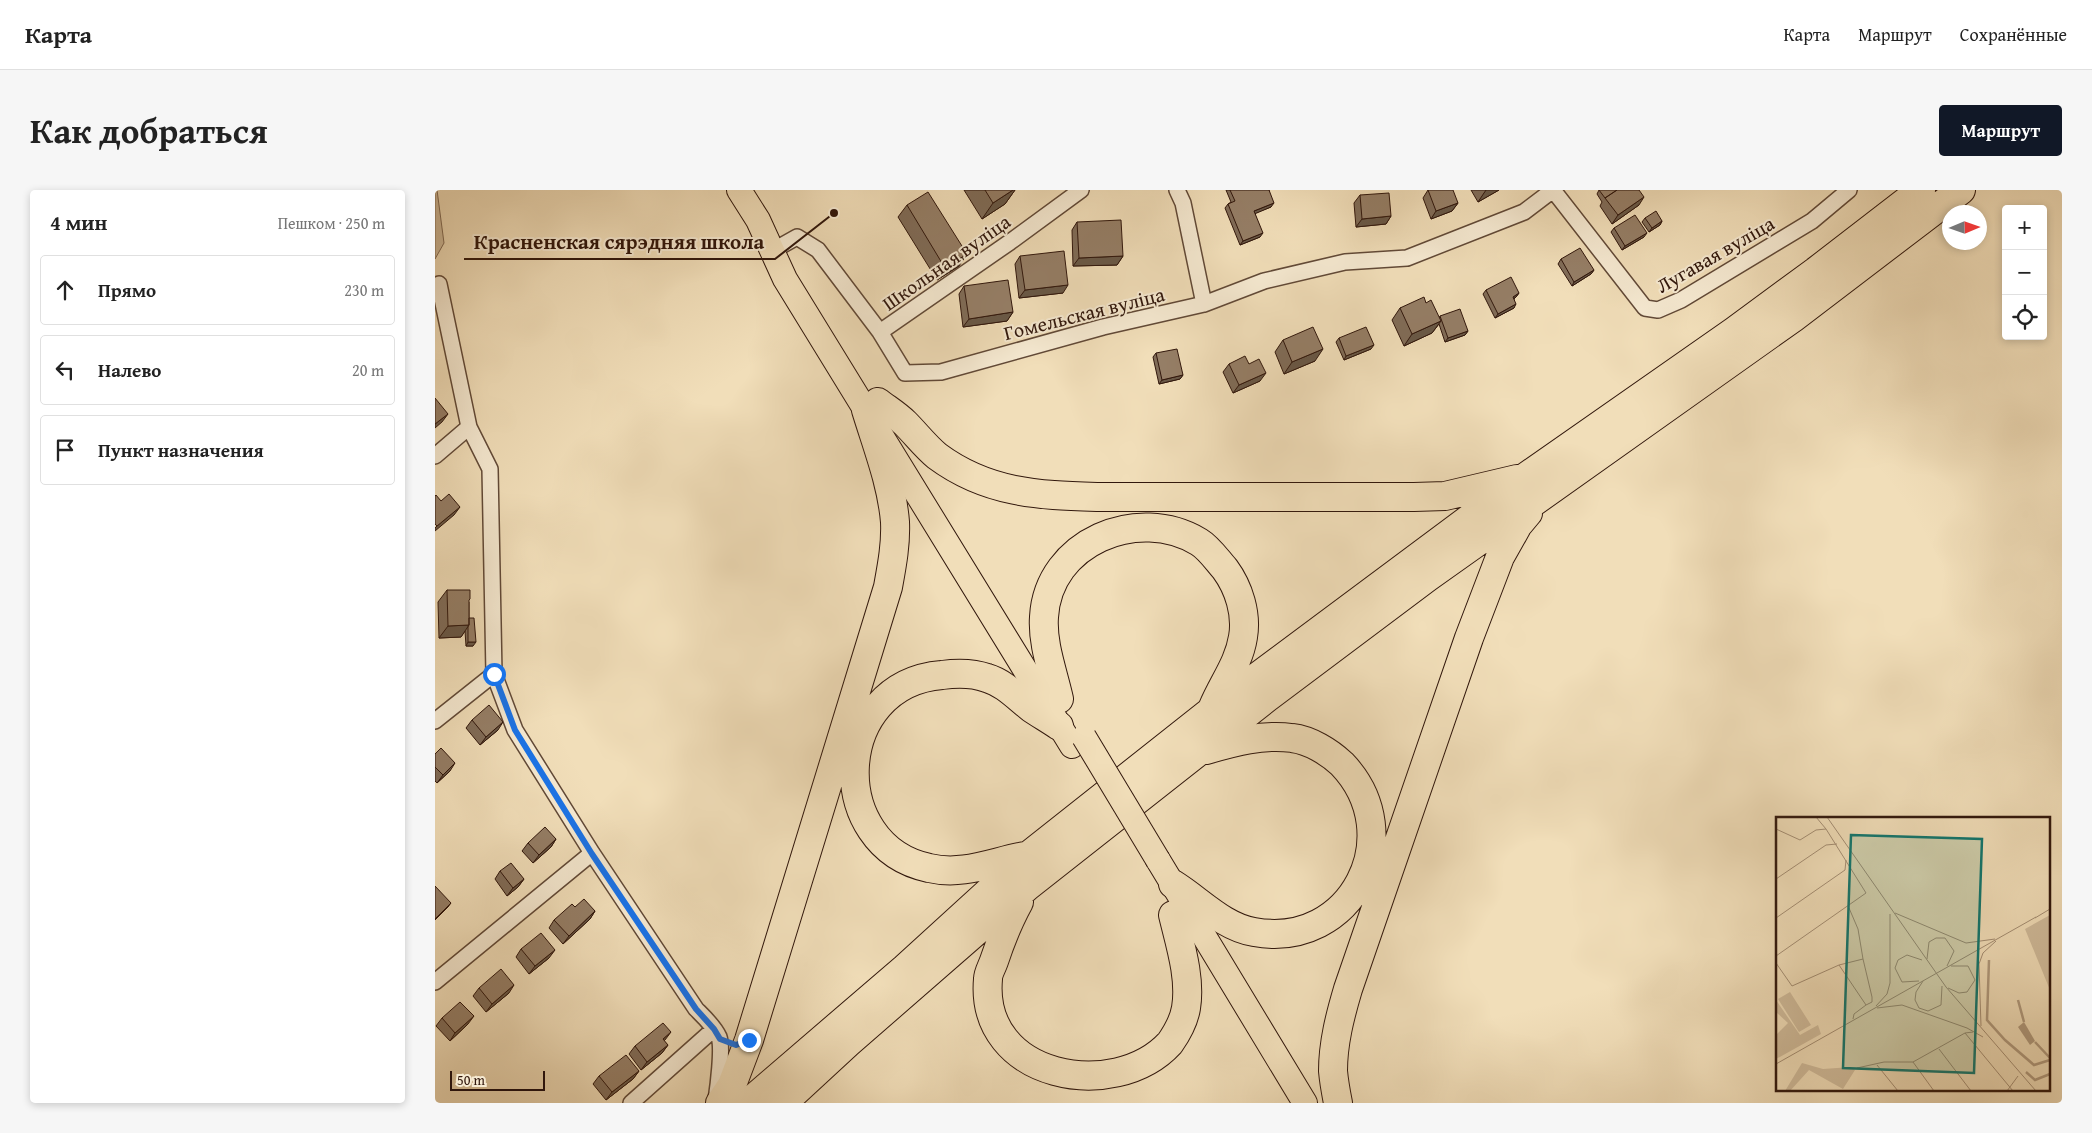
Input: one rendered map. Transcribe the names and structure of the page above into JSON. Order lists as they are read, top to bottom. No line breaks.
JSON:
{"streets":{"street":["Лугавая вуліца","Школьная вуліца","Гомельская вуліца"]},"crossings":[["Школьная вуліца","Гомельская вуліца"]],"places":["Красненская сярэдняя школа"],"scale_bar":"50 m","north":"right","page":{"header":"Карта","nav":["Карта","Маршрут","Сохранённые"],"title":"Как добраться","buttons":"Маршрут","heading":["4 мин","Пешком · 250 m"],"map_buttons":["+","−"],"list":[["Прямо","230 m"],["Налево","20 m"],"Пункт назначения"],"scale":"50 m"}}
